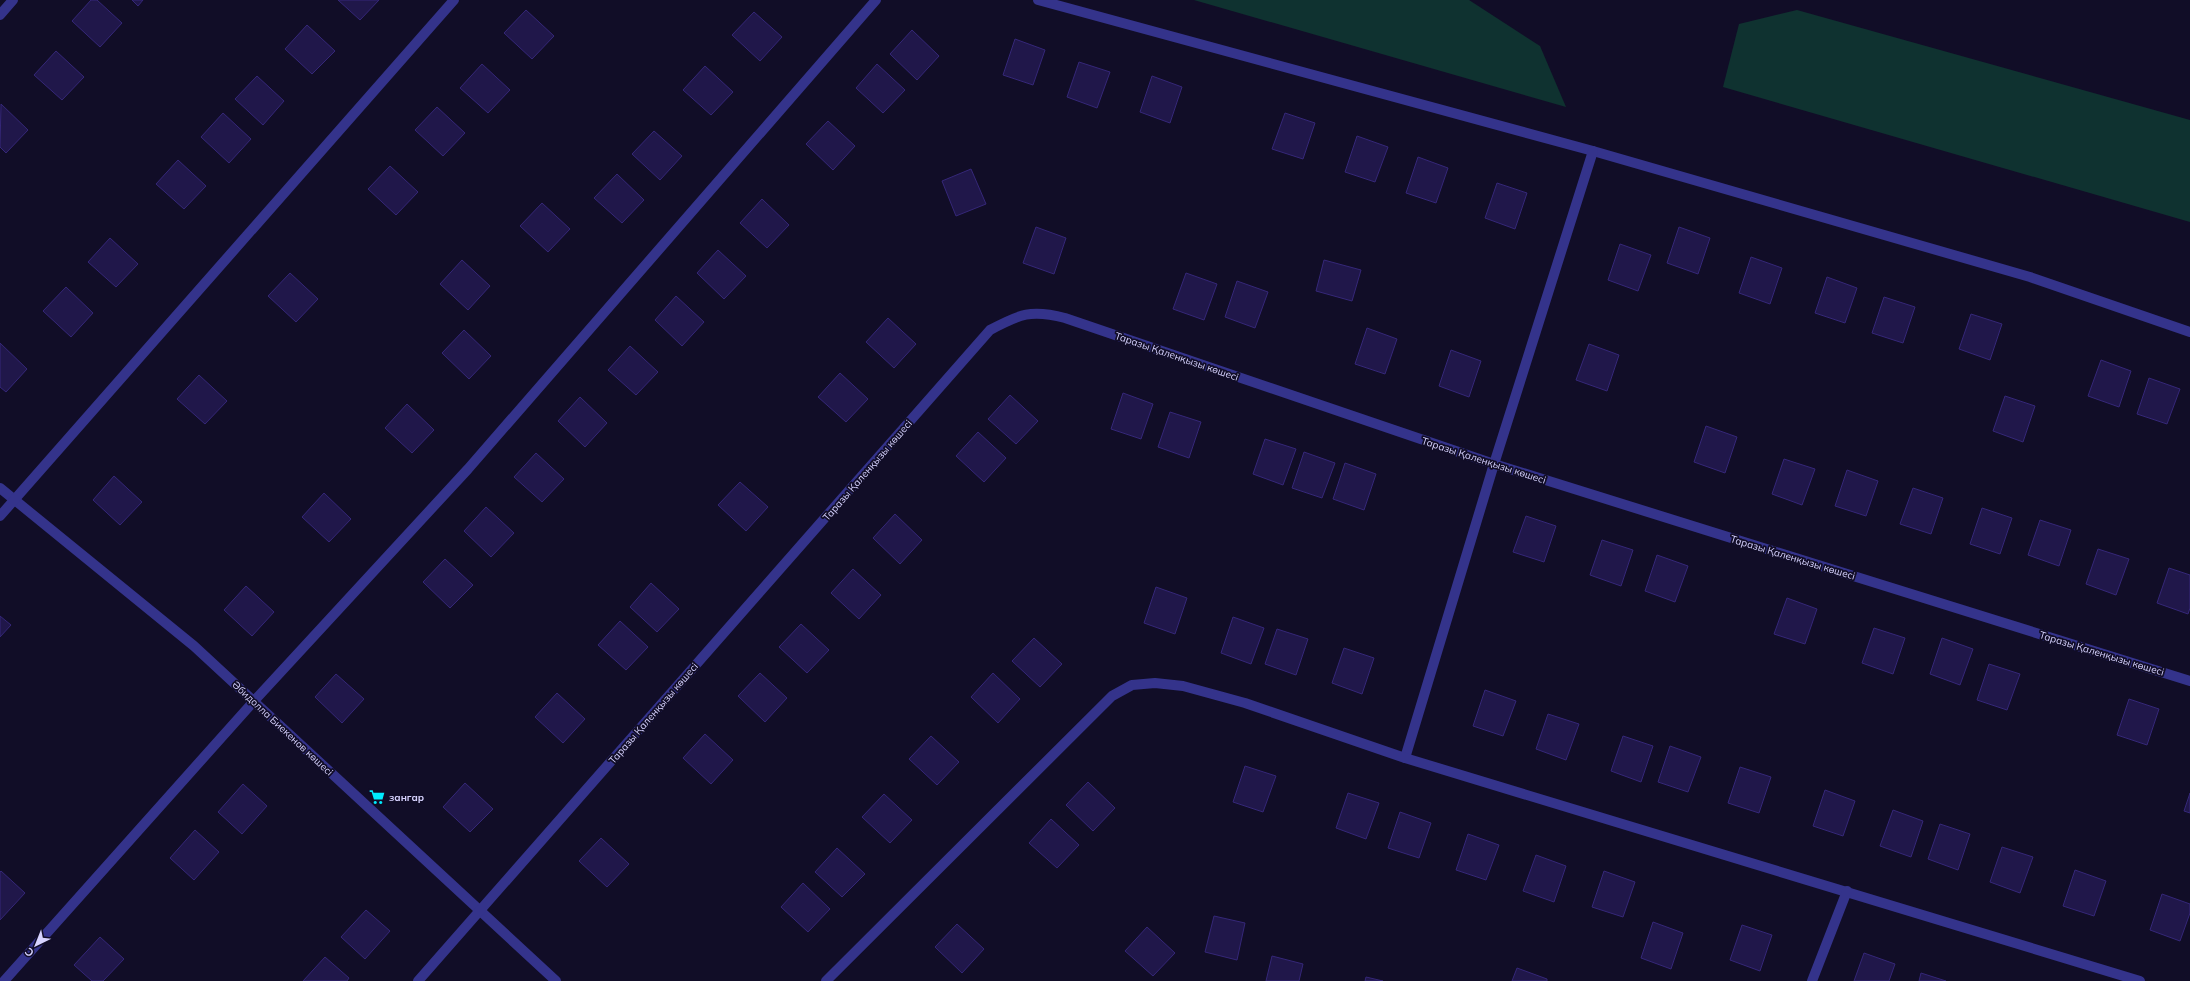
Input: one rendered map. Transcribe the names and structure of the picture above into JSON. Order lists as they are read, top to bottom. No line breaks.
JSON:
{"streets":{"street":["Таразы Қаленқызы көшесі","Әбидолла Биекенов көшесі"]},"crossings":[["Таразы Қаленқызы көшесі","Әбидолла Биекенов көшесі"]],"places":{"supermarket":["зангар"]},"north":"bottom left"}
